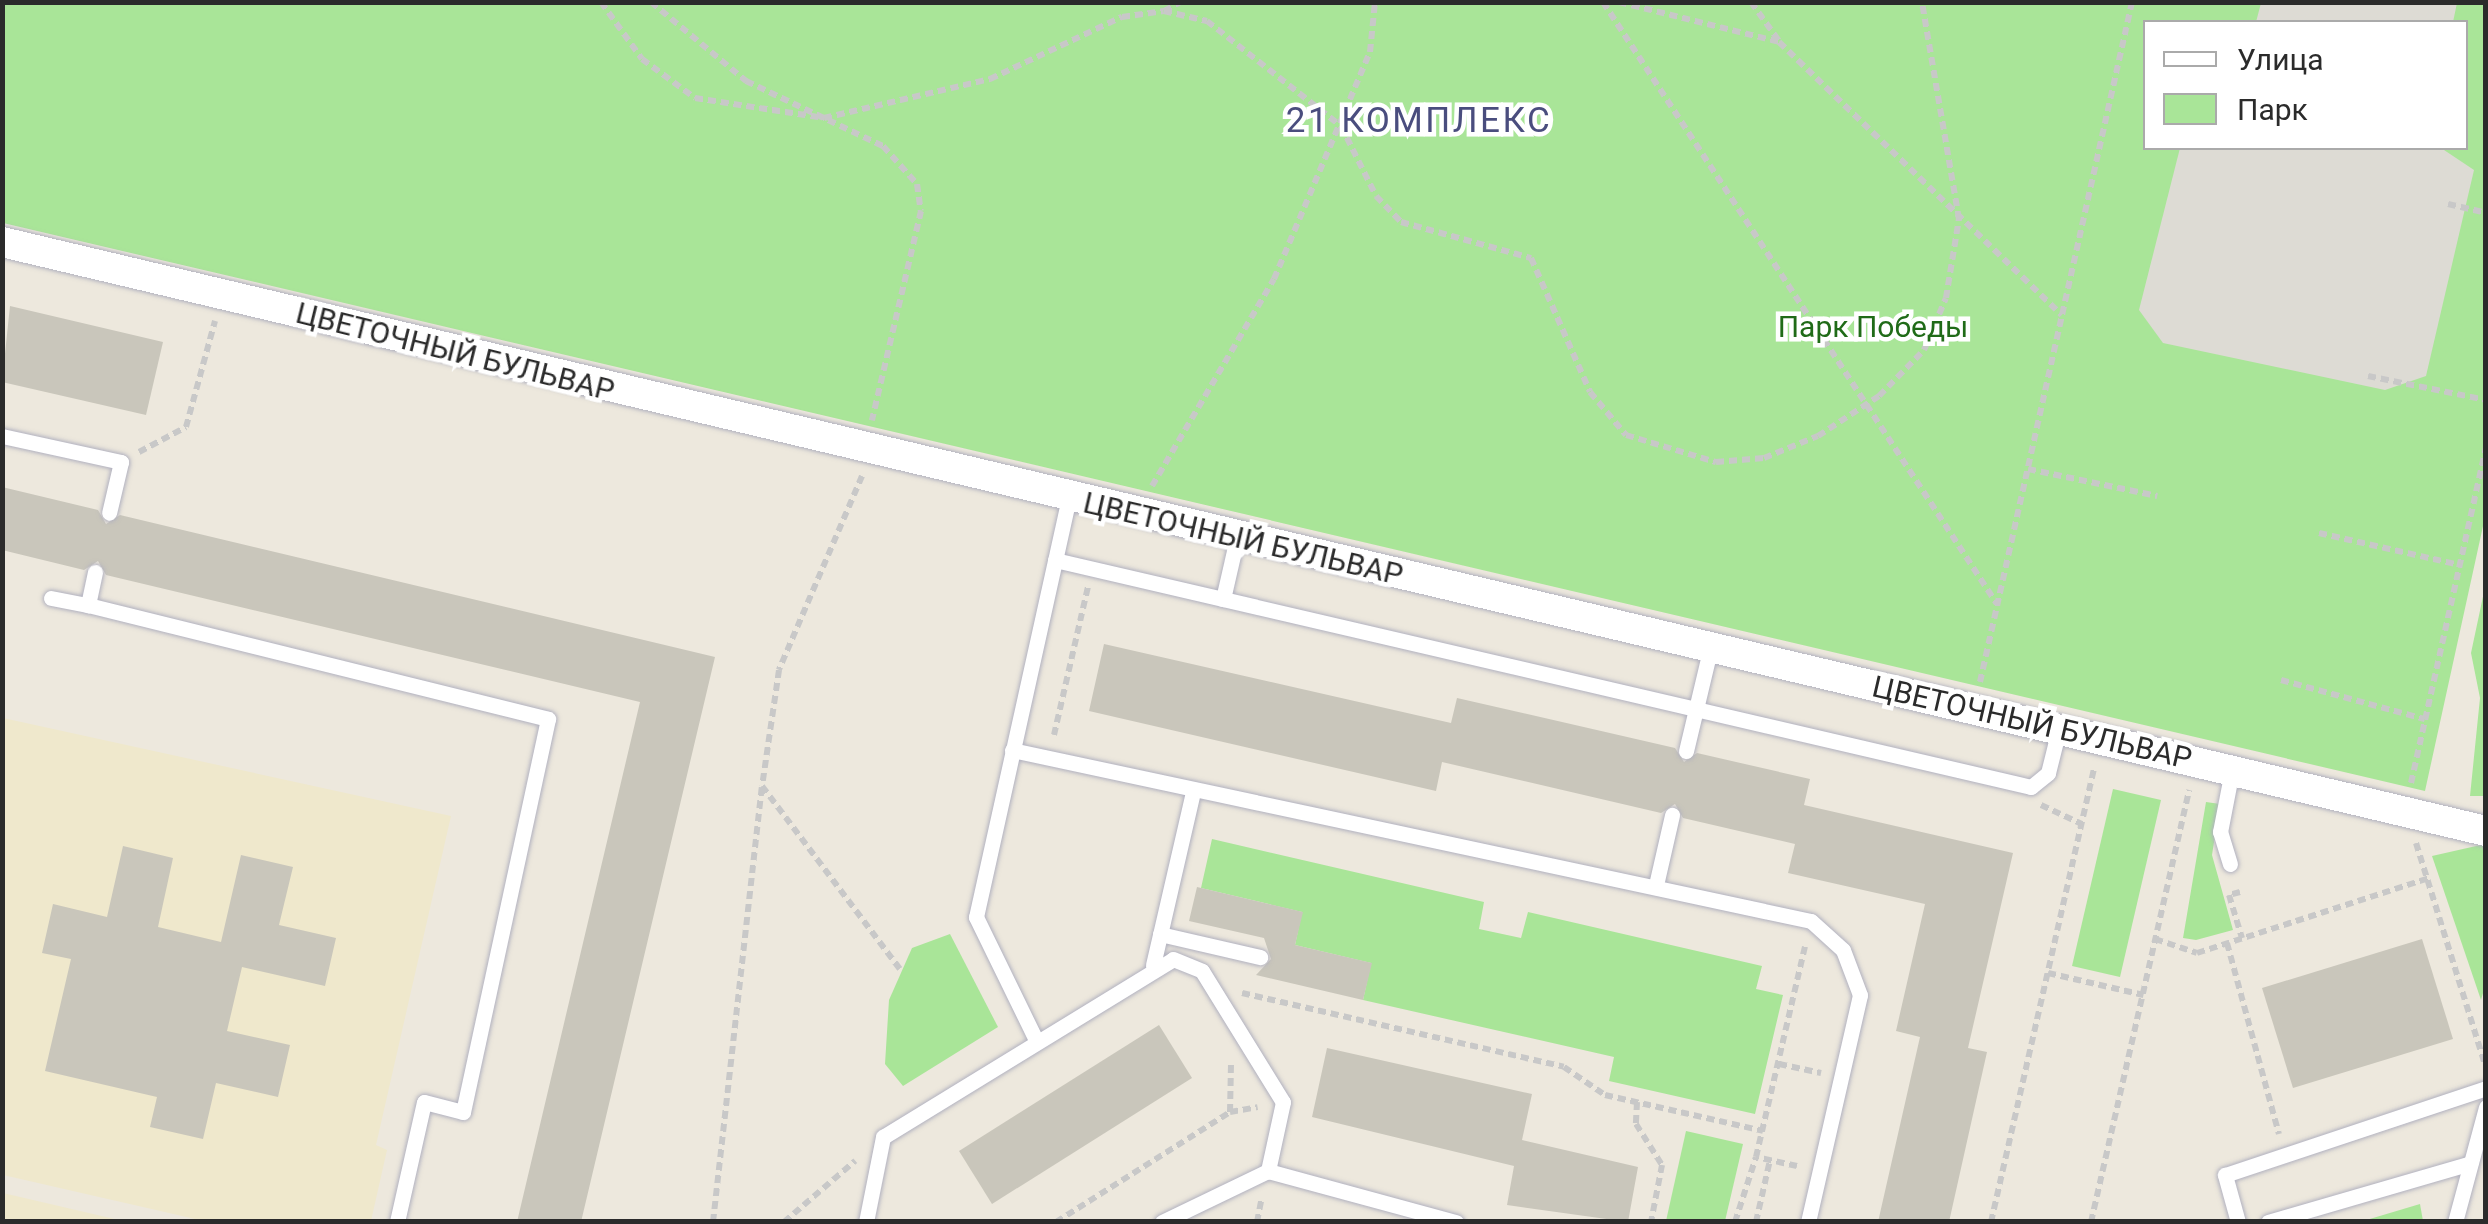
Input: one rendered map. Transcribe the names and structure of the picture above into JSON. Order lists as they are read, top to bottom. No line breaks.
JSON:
{"streets":{"street":["ЦВЕТОЧНЫЙ БУЛЬВАР"]},"districts":["21 КОМПЛЕКС"],"parks":["Парк Победы"],"legend":["Улица","Парк"]}
